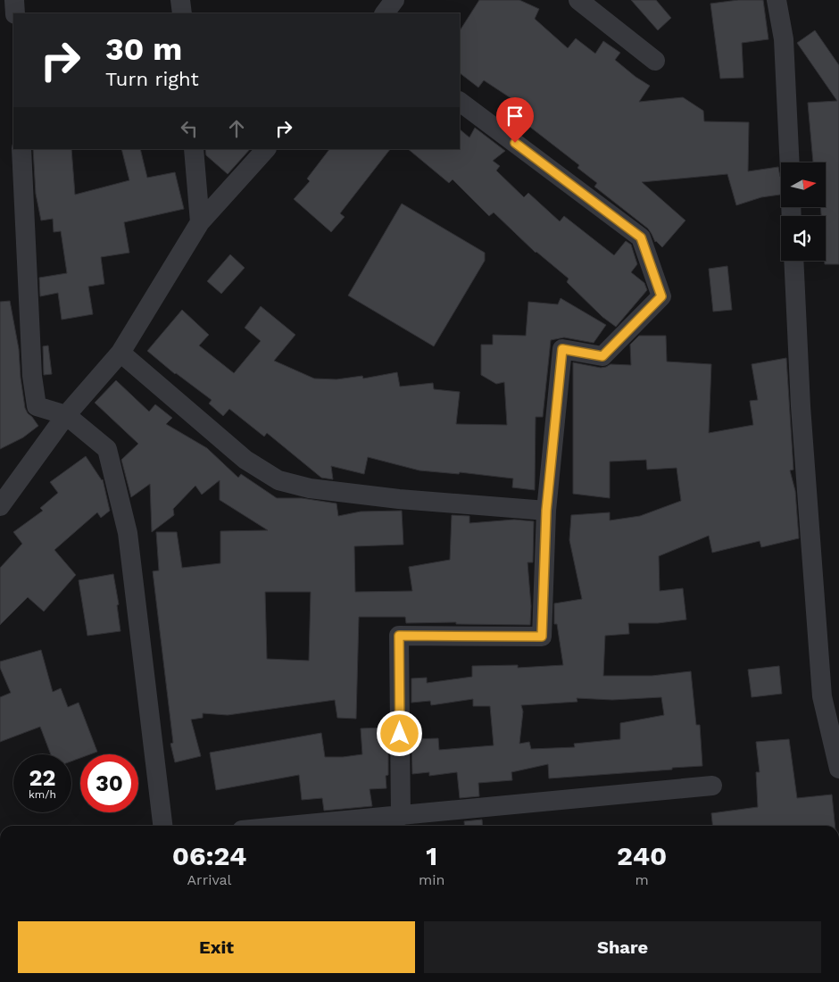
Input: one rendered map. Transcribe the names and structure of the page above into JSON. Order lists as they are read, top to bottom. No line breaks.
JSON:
{"north":"right","page":{"turn":["30 m","Turn right"],"speed":"22 km/h","limit":"30","eta":["06:24","Arrival","1","min","240","m"],"buttons":["Exit","Share"]}}
